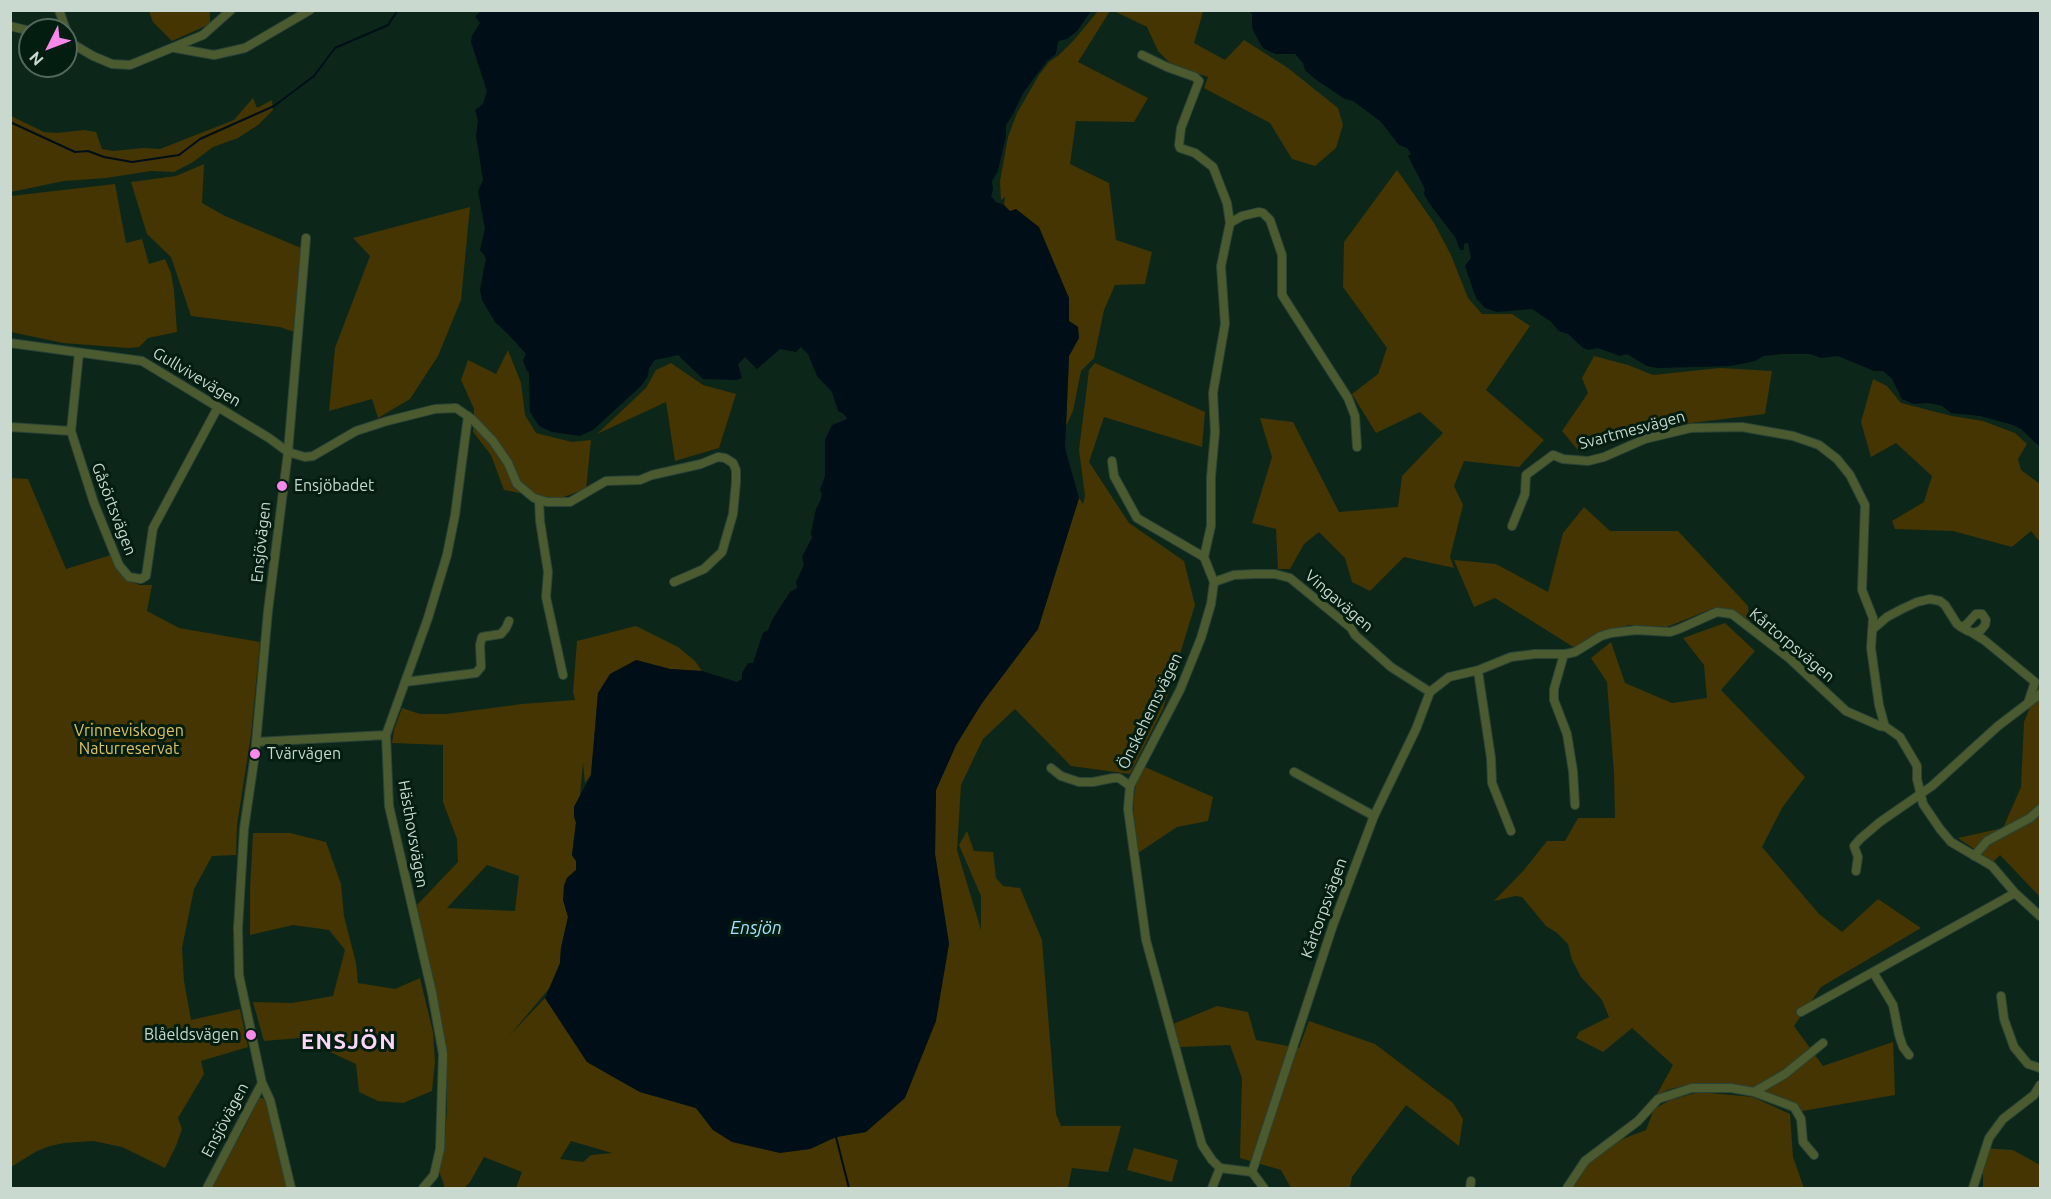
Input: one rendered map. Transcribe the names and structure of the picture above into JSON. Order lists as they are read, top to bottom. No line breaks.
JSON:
{"streets":{"street":["Gullvivevägen","Svartmesvägen","Gåsörtsvägen","Ensjövägen","Vingavägen","Kårtorpsvägen","Önskehemsvägen","Hästhovsvägen"]},"crossings":[["Gullvivevägen","Gåsörtsvägen"],["Gullvivevägen","Ensjövägen"],["Svartmesvägen","Kårtorpsvägen"],["Vingavägen","Kårtorpsvägen"],["Vingavägen","Önskehemsvägen"]],"districts":["ENSJÖN"],"water":["Ensjön"],"parks":["Vrinneviskogen Naturreservat"],"places":["Ensjöbadet","Tvärvägen","Blåeldsvägen"],"north":"bottom left"}
